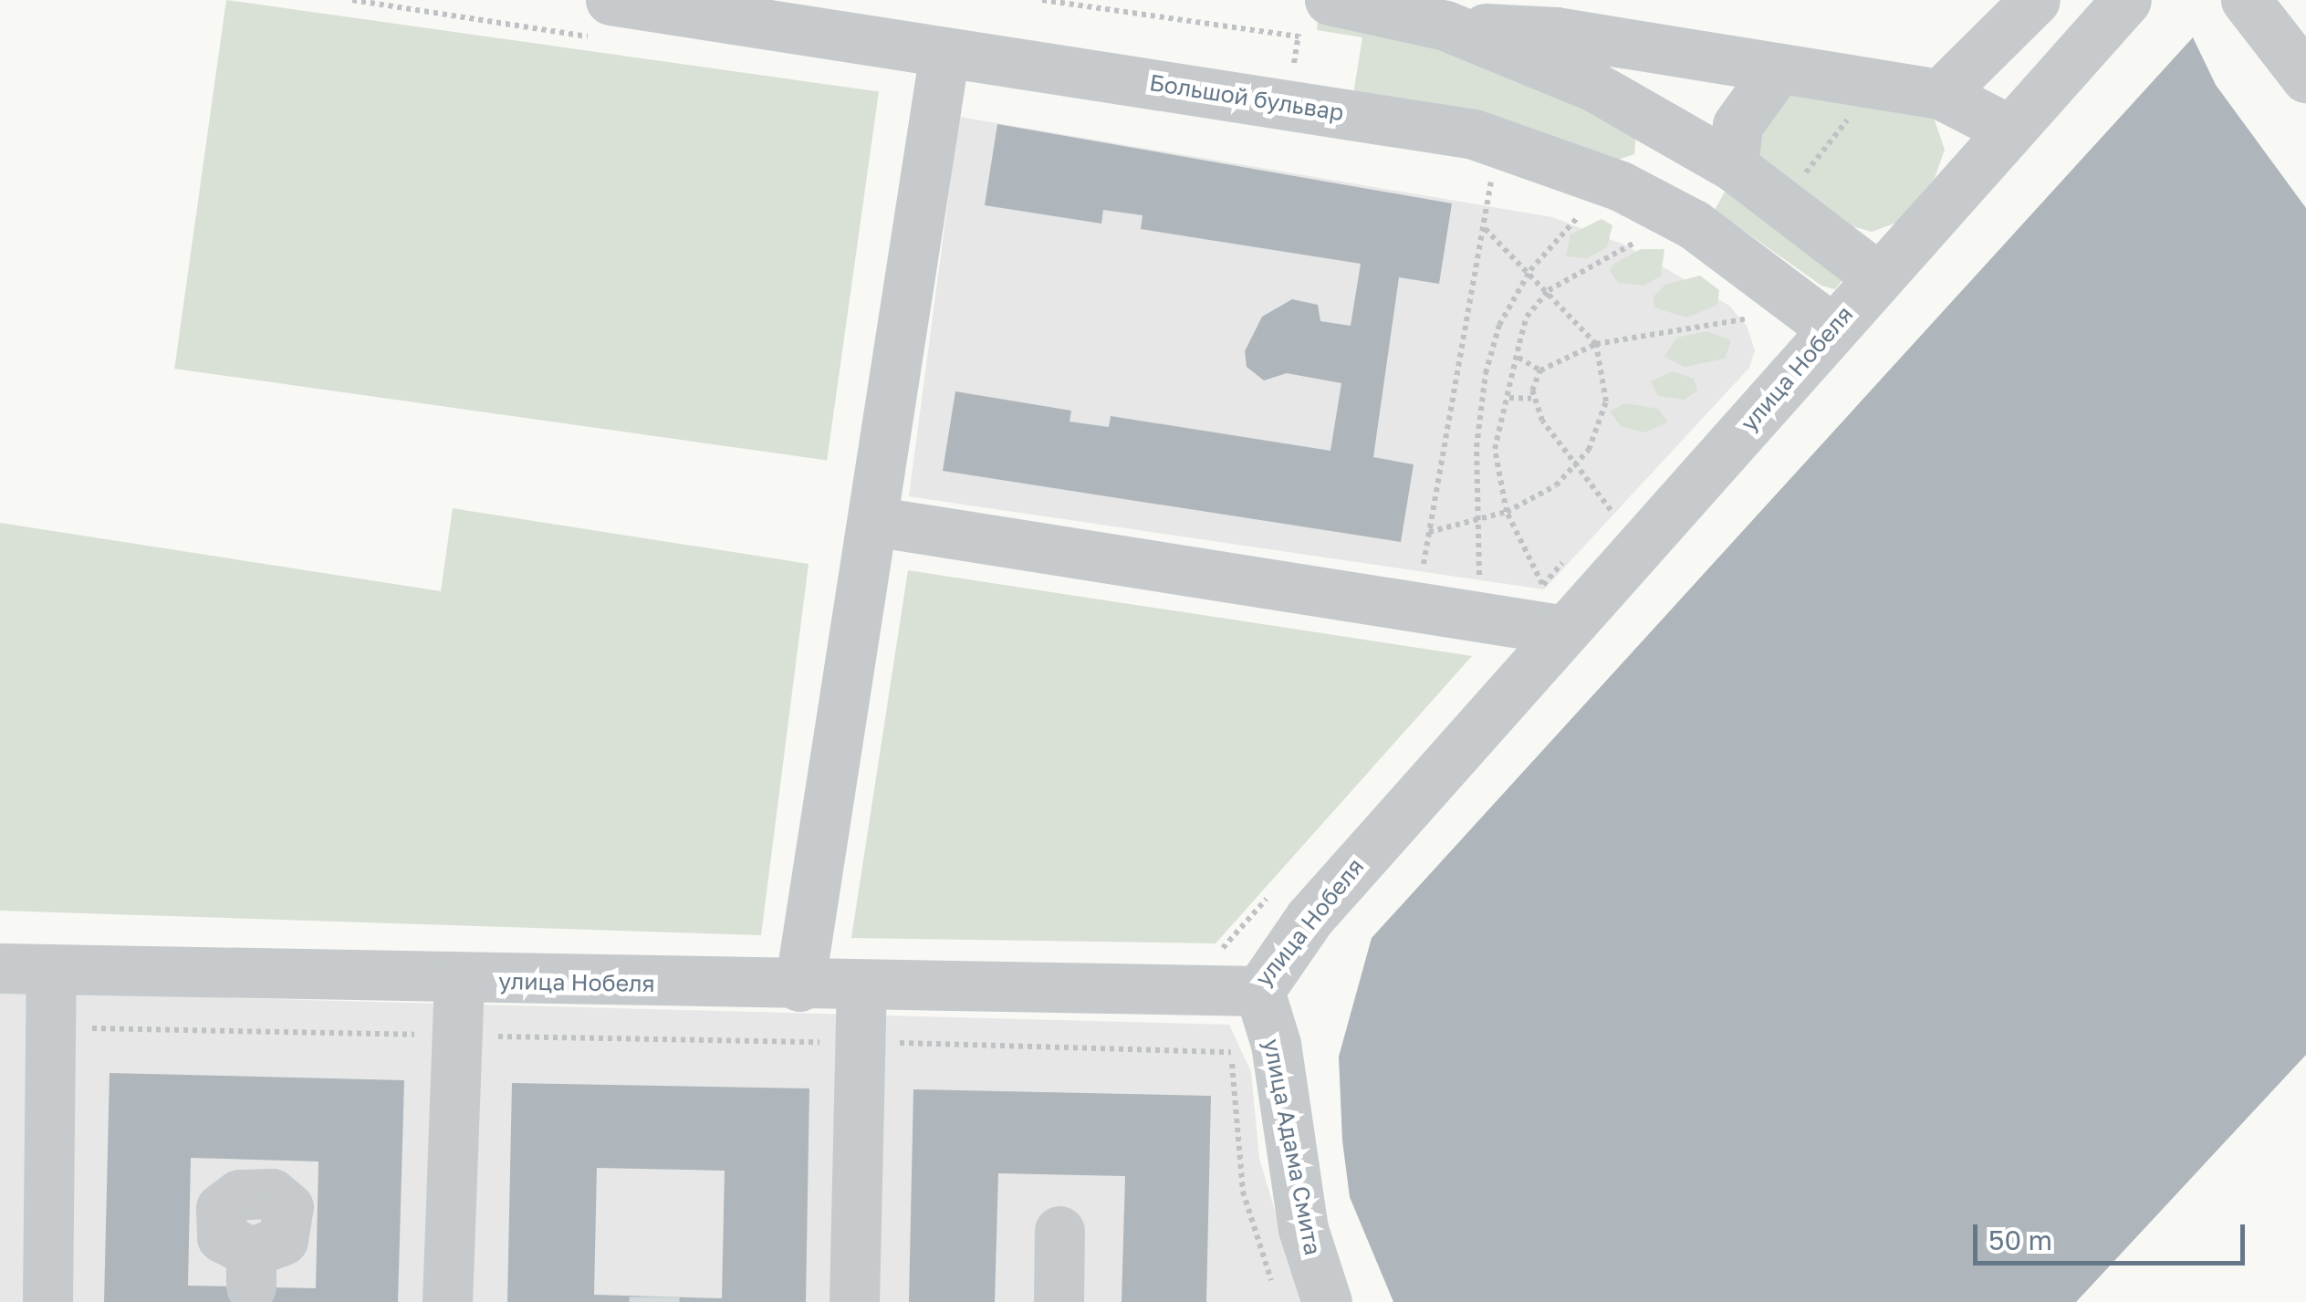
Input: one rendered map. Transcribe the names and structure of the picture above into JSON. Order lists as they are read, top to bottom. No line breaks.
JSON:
{"streets":{"street":["Большой бульвар","улица Нобеля","улица Адама Смита"]},"crossings":[["Большой бульвар","улица Нобеля"],["улица Нобеля","улица Адама Смита"]],"scale_bar":"50 m"}
